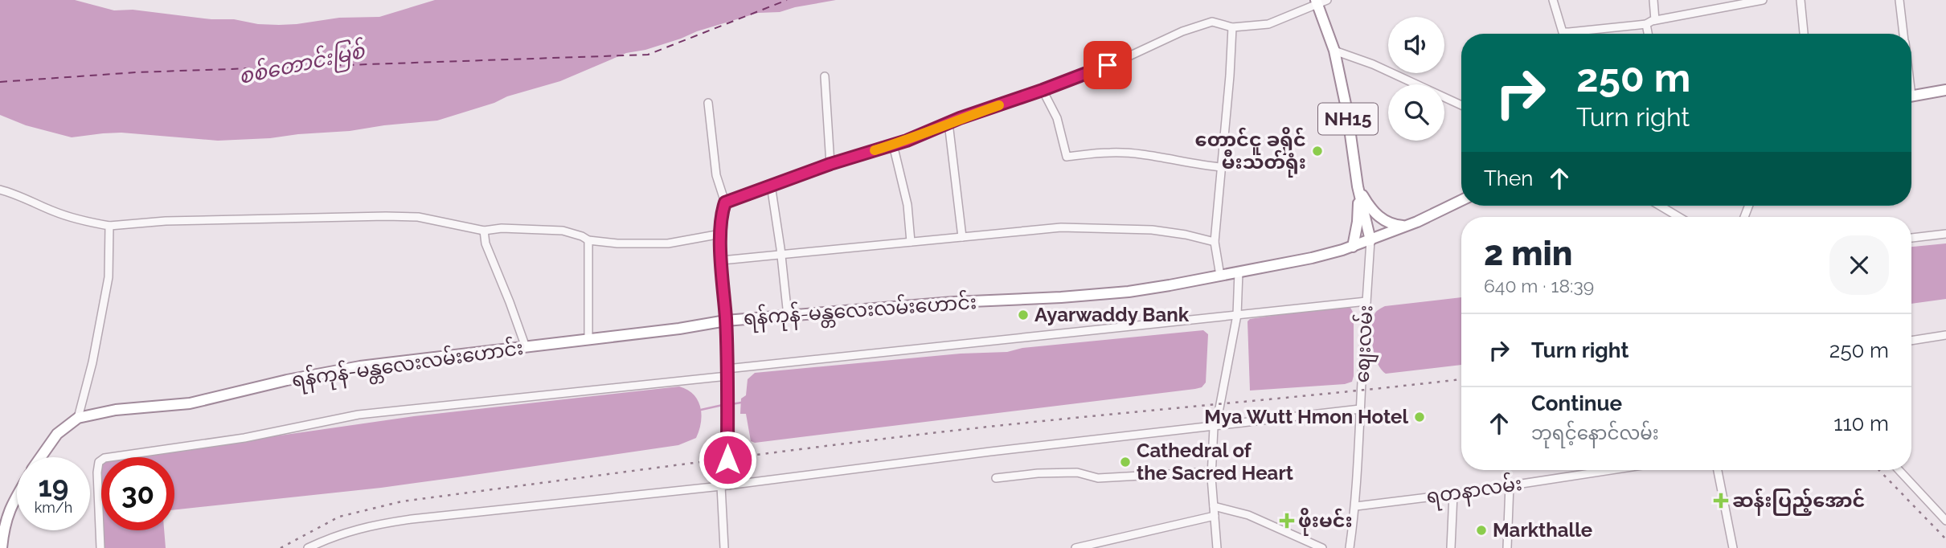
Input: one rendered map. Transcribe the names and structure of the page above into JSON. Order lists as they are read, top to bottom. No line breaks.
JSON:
{"streets":{"highway":["NH15","ရန်ကုန်-မန္တလေးလမ်းဟောင်း"],"street":["စျေးလမ်း","ရတနာလမ်း"]},"crossings":[["NH15","ရန်ကုန်-မန္တလေးလမ်းဟောင်း"],["NH15","စျေးလမ်း"],["ရန်ကုန်-မန္တလေးလမ်းဟောင်း","စျေးလမ်း"],["စျေးလမ်း","ရတနာလမ်း"]],"water":["စစ်တောင်းမြစ်"],"places":{"other":["တောင်ငူ ခရိုင် မီးသတ်ရုံး","Ayarwaddy Bank","Mya Wutt Hmon Hotel","Cathedral of the Sacred Heart","Markthalle"],"health":["ဆန်းပြည့်အောင်","ဖိုးမင်း"]},"page":{"turn":["250 m","Turn right"],"then":"Then","heading":["2 min","640 m · 18:39"],"list":[{"name":"Turn right","value":"250 m"},{"name":"Continue","note":"ဘုရင့်နောင်လမ်း","value":"110 m"}],"speed":"19 km/h","limit":"30"}}
